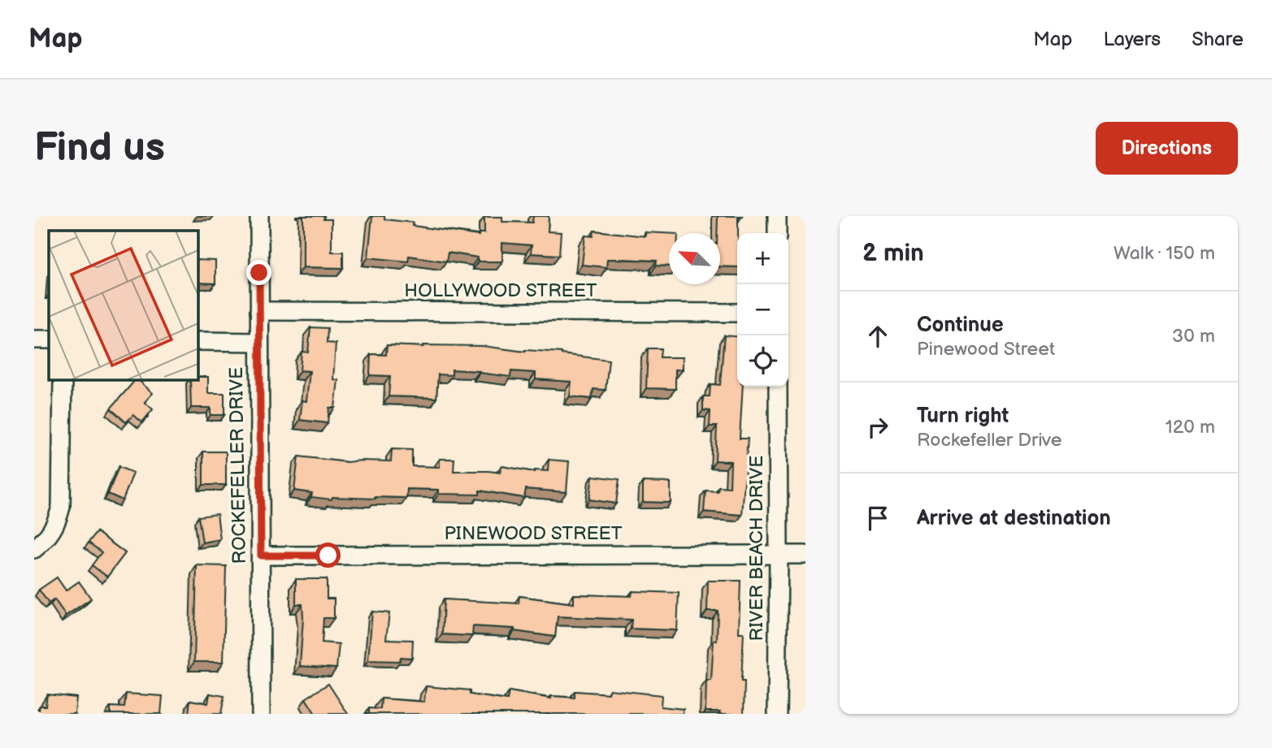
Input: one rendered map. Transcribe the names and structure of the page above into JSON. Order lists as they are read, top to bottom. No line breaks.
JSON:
{"streets":{"street":["HOLLYWOOD STREET","ROCKEFELLER DRIVE","PINEWOOD STREET","RIVER BEACH DRIVE"]},"crossings":[["HOLLYWOOD STREET","ROCKEFELLER DRIVE"],["ROCKEFELLER DRIVE","PINEWOOD STREET"],["PINEWOOD STREET","RIVER BEACH DRIVE"]],"north":"top left","page":{"header":"Map","nav":["Map","Layers","Share"],"buttons":"Directions","title":"Find us","heading":["2 min","Walk · 150 m"],"map_buttons":["+","−"],"list":[["Continue","Pinewood Street","30 m"],["Turn right","Rockefeller Drive","120 m"],"Arrive at destination"]}}
